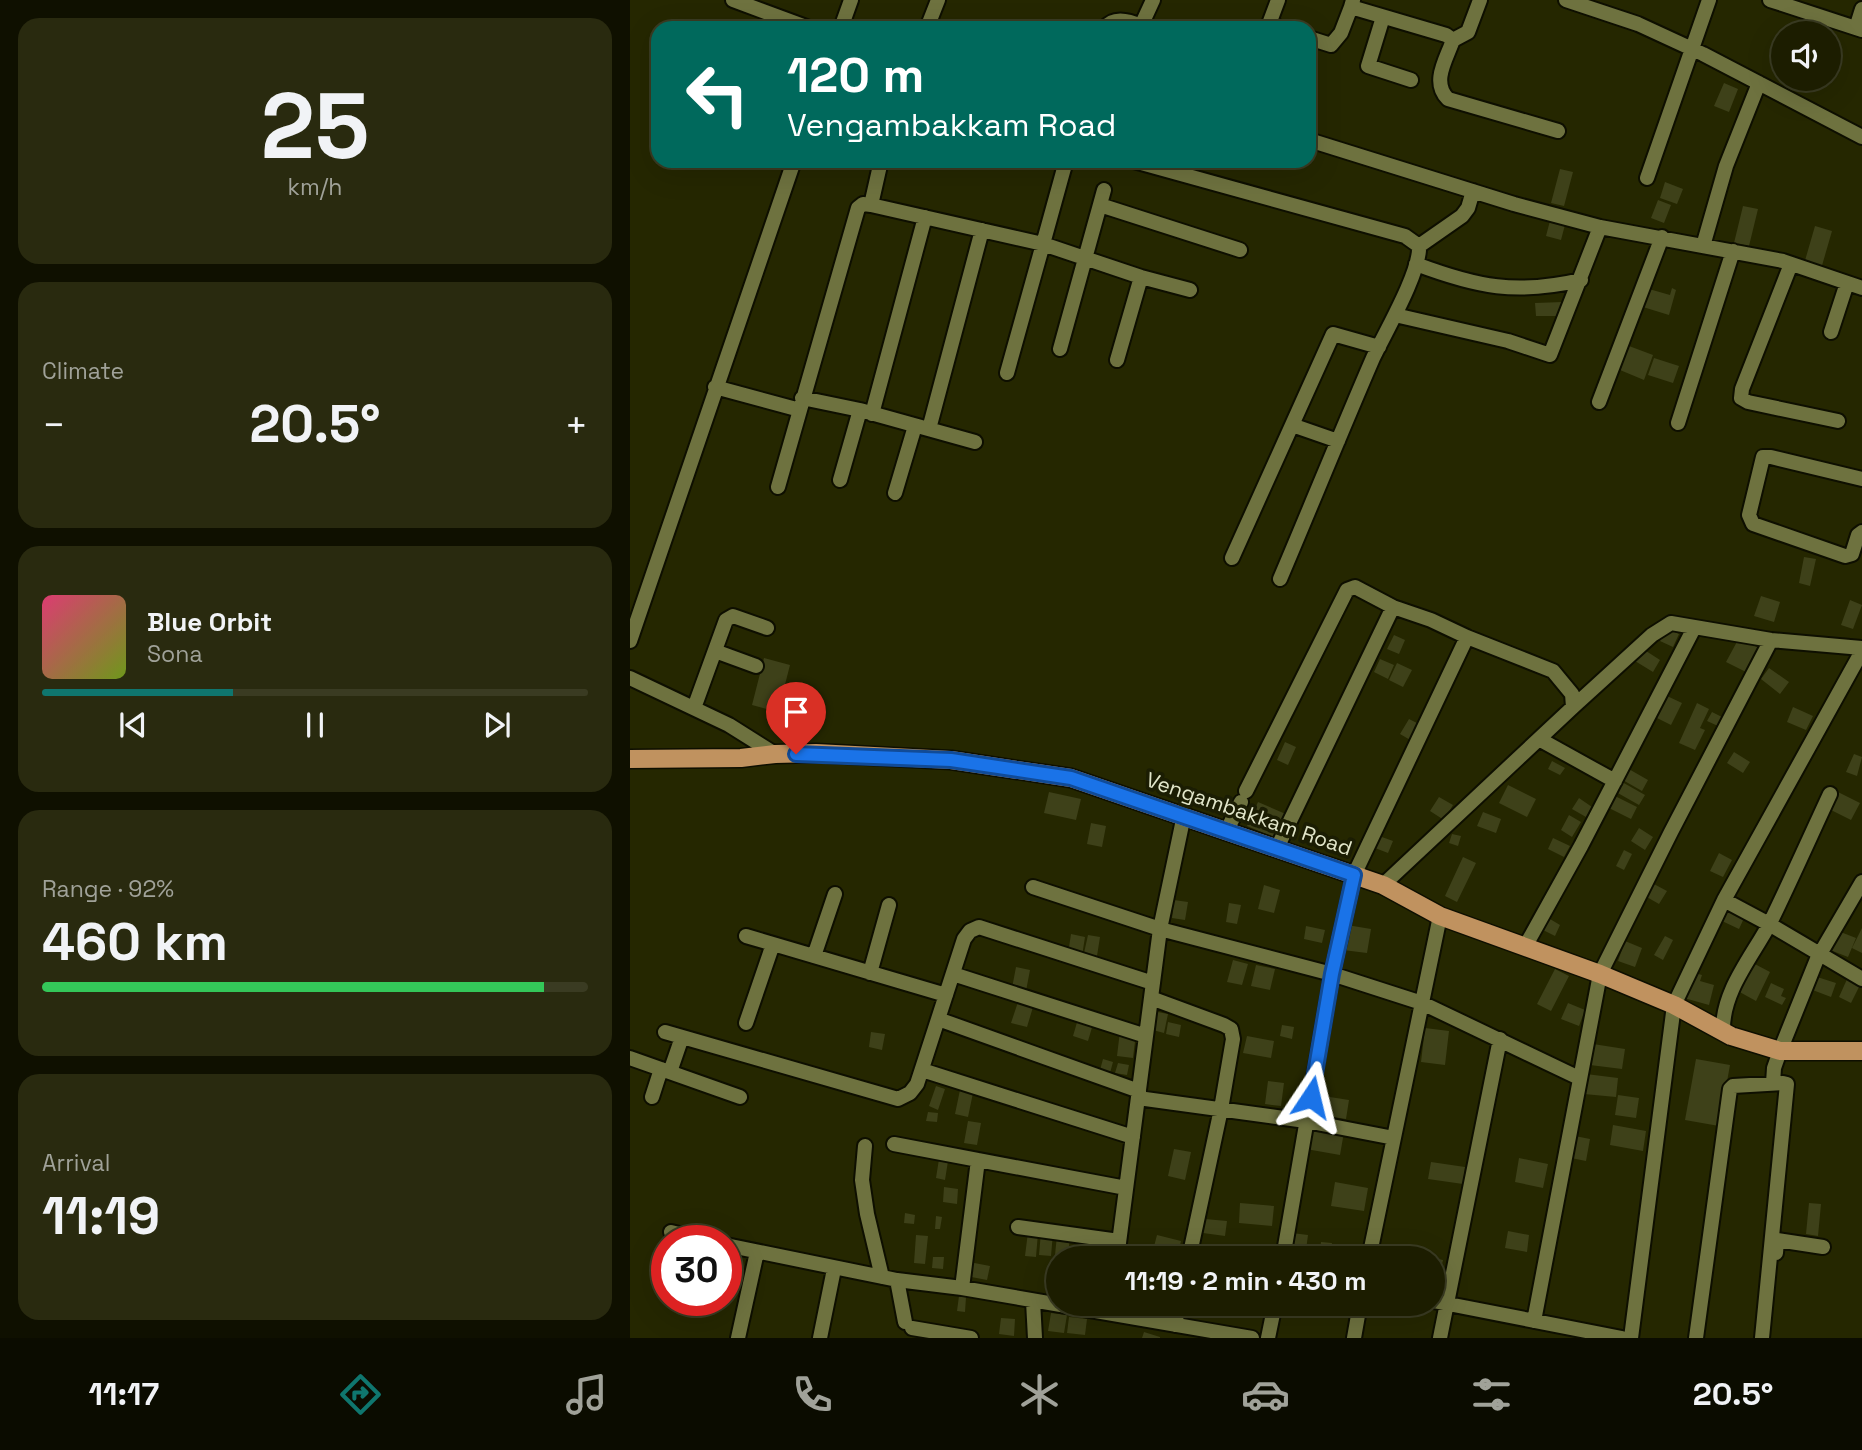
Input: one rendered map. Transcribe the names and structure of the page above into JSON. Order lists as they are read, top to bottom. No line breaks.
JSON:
{"streets":{"main road":["Vengambakkam Road"]},"page":{"tile":[["25","km/h"],"Climate",["Range · 92%","460 km"],["Arrival","11:19"]],"turn":["120 m","Vengambakkam Road"],"heat":["−","20.5°","+"],"song":["Blue Orbit","Sona"],"limit":"30","trip":"11:19 · 2 min · 430 m","tabs":["11:17","20.5°"]}}
